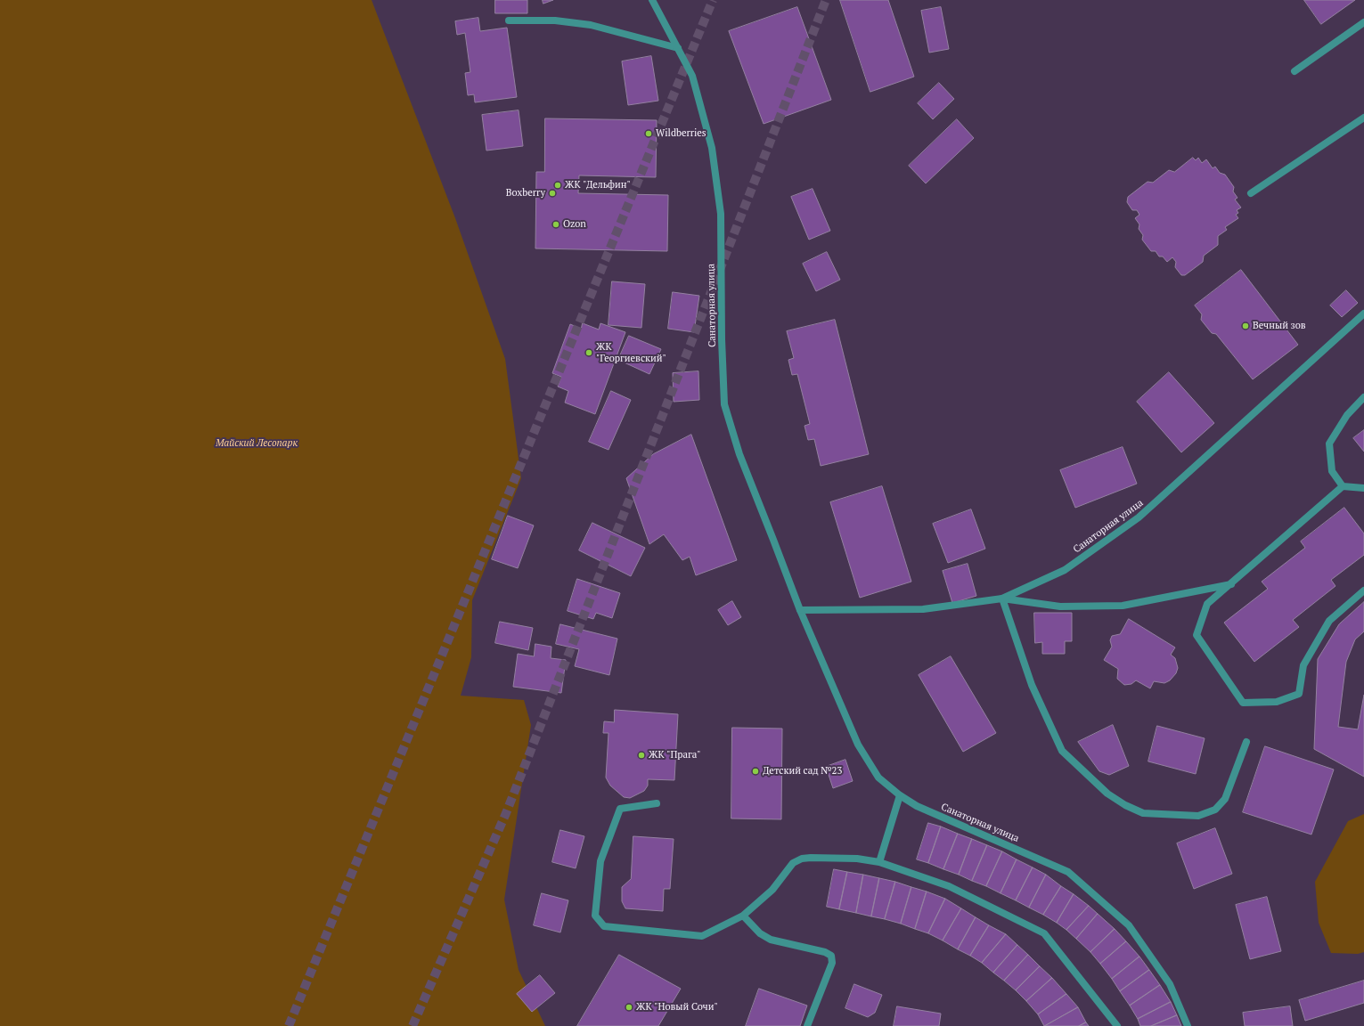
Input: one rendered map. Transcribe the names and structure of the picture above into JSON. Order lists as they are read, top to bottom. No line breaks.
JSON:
{"streets":{"street":["Санаторная улица"]},"parks":["Майский Лесопарк"],"places":["Wildberries","ЖК \"Дельфин\"","Boxberry","Ozon","Вечный зов","ЖК \"Георгиевский\"","ЖК \"Прага\"","Детский сад №23","ЖК \"Новый Сочи\""]}
